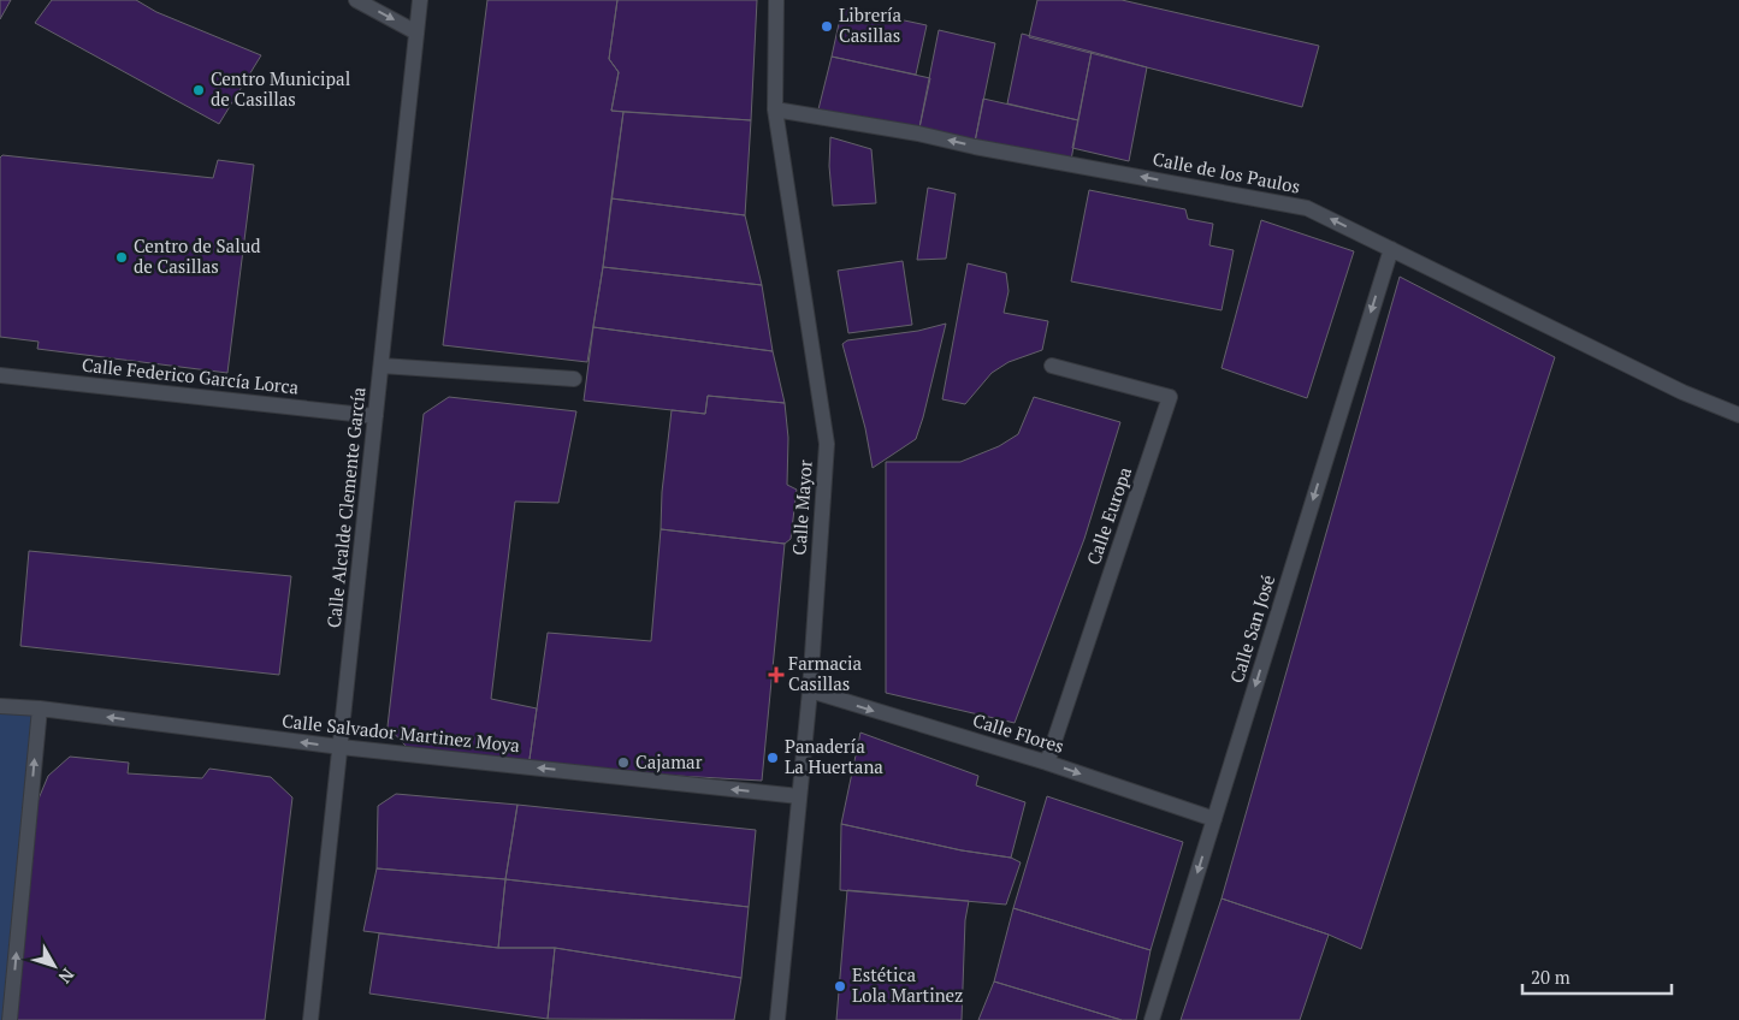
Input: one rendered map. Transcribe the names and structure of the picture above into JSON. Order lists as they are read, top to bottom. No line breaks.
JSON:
{"streets":{"street":["Calle de los Paulos","Calle Federico García Lorca","Calle Alcalde Clemente García","Calle Mayor","Calle Europa","Calle San José","Calle Salvador Martinez Moya","Calle Flores"]},"crossings":[["Calle de los Paulos","Calle Mayor"],["Calle de los Paulos","Calle San José"],["Calle Federico García Lorca","Calle Alcalde Clemente García"],["Calle Alcalde Clemente García","Calle Salvador Martinez Moya"],["Calle Mayor","Calle Salvador Martinez Moya"],["Calle Mayor","Calle Flores"],["Calle Europa","Calle Flores"],["Calle San José","Calle Flores"]],"one_way":["Calle de los Paulos","Calle San José","Calle Salvador Martinez Moya","Calle Flores"],"places":{"other":["Librería Casillas","Centro Municipal de Casillas","Centro de Salud de Casillas","Panadería La Huertana","Cajamar","Estética Lola Martinez"],"health":["Farmacia Casillas"]},"scale_bar":"20 m","north":"bottom right"}
